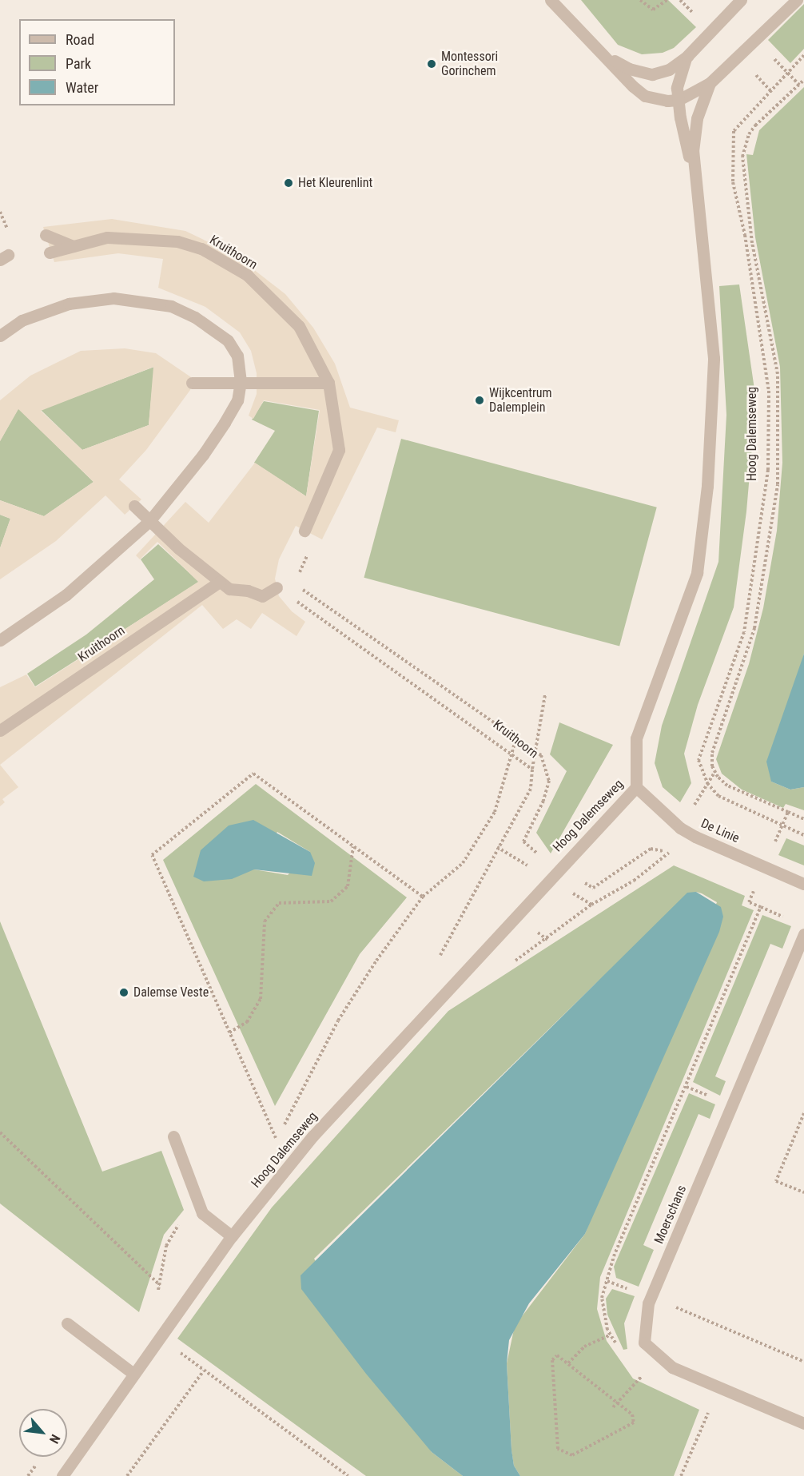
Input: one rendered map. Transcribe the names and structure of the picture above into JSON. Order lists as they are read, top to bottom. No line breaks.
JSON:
{"streets":{"street":["Kruithoorn","Hoog Dalemseweg","De Linie","Moerschans"]},"crossings":[["Kruithoorn","Hoog Dalemseweg"],["Hoog Dalemseweg","De Linie"]],"places":["Montessori Gorinchem","Het Kleurenlint","Wijkcentrum Dalemplein","Dalemse Veste"],"legend":["Road","Park","Water"],"north":"bottom right"}
